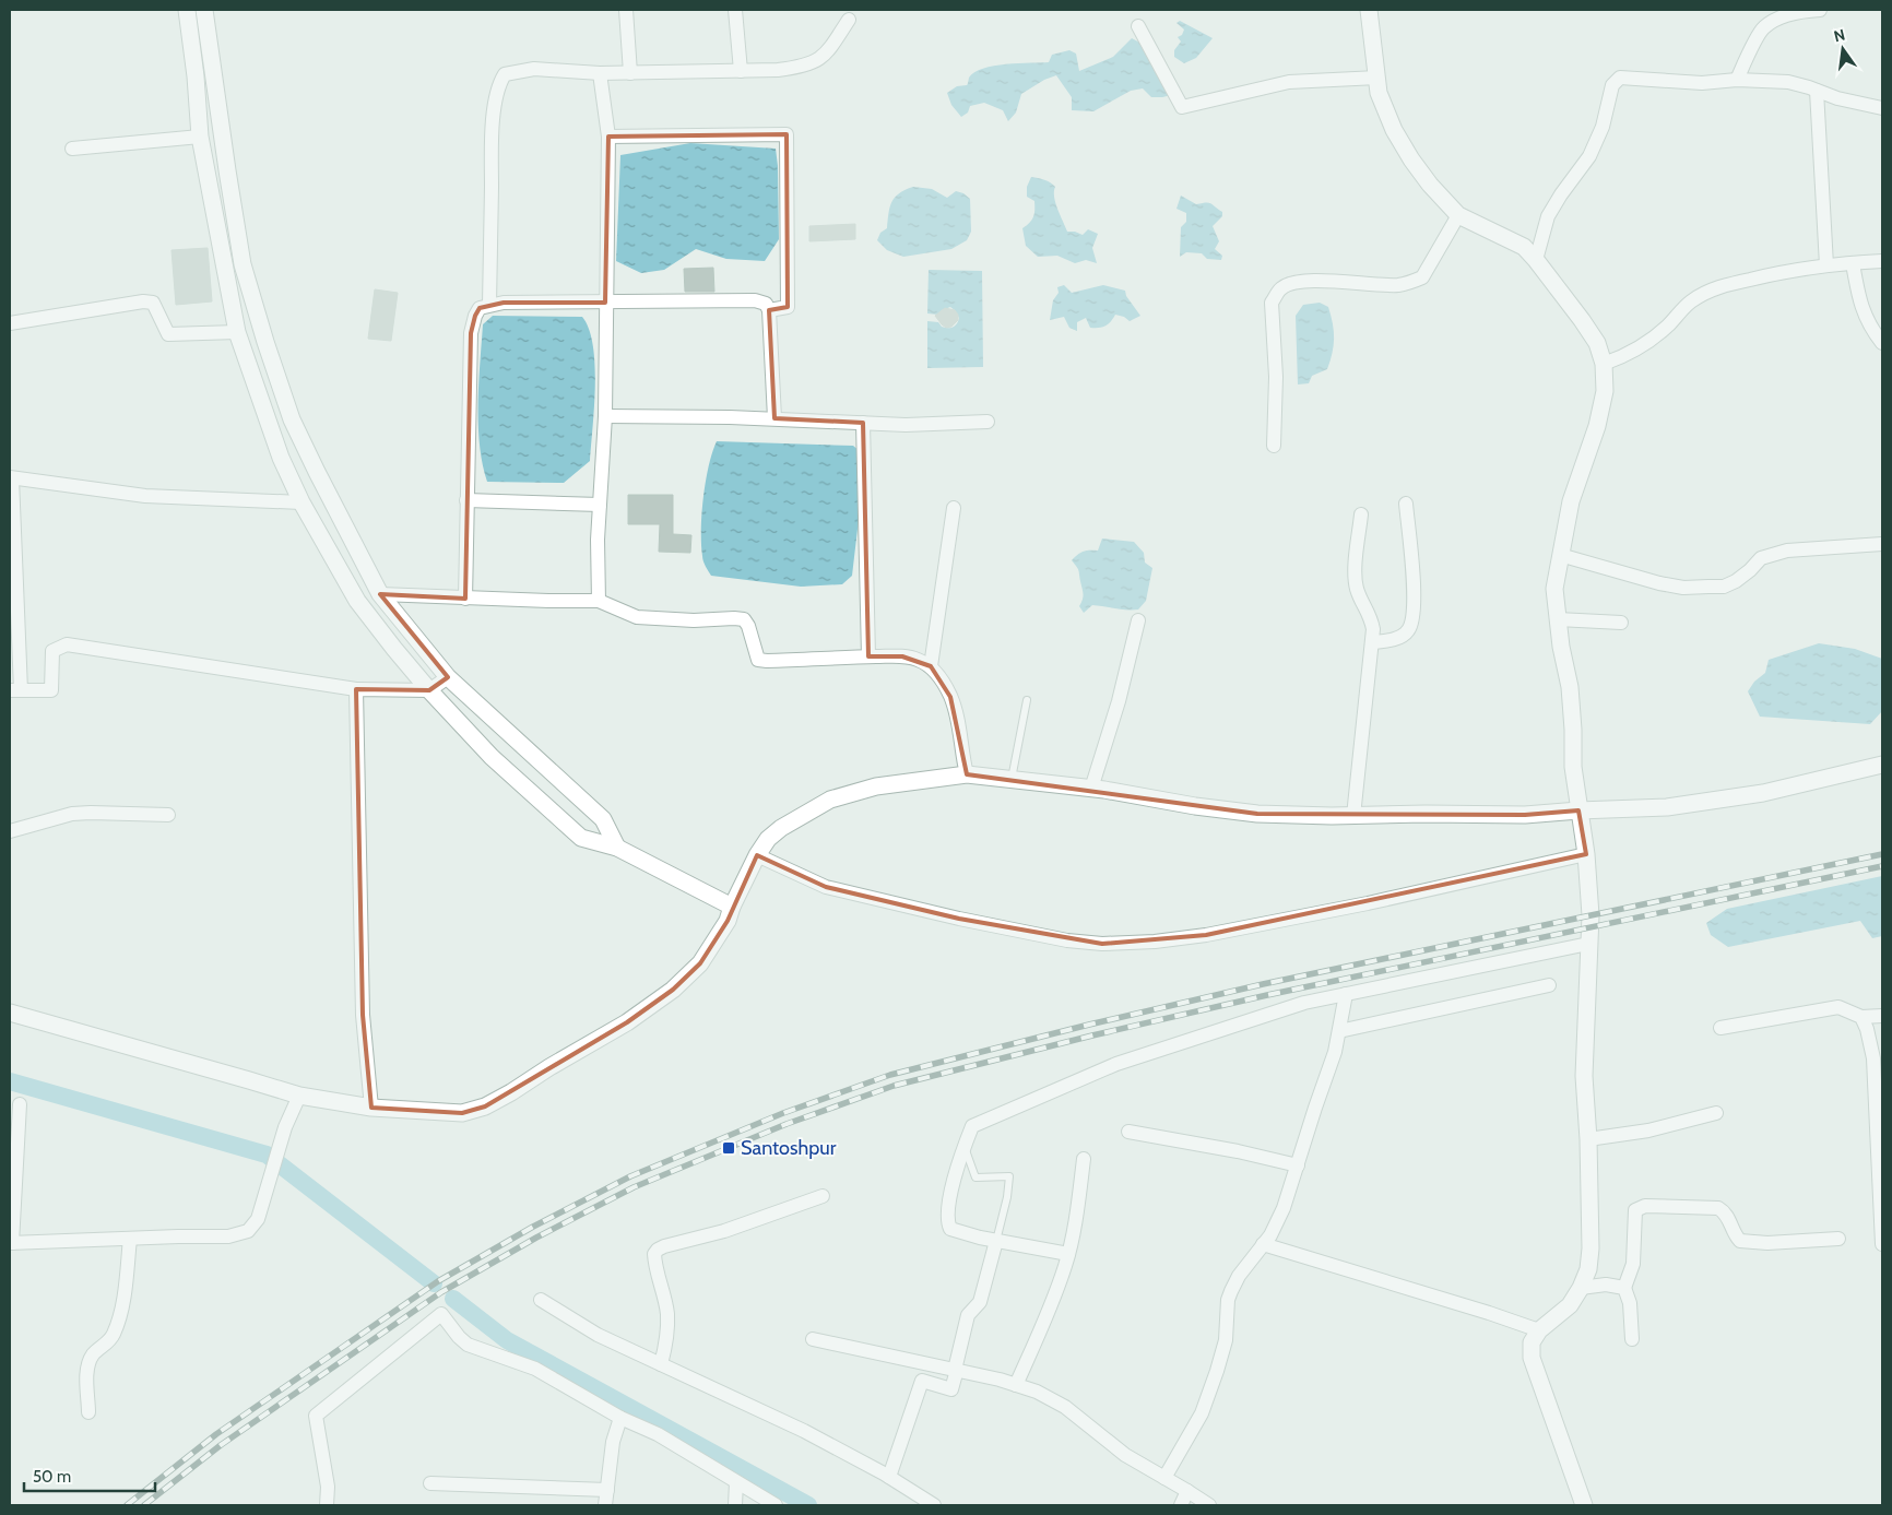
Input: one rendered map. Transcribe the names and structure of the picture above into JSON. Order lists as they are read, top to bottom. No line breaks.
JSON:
{"places":{"transit":["Santoshpur"]},"scale_bar":"50 m","north":"top"}
